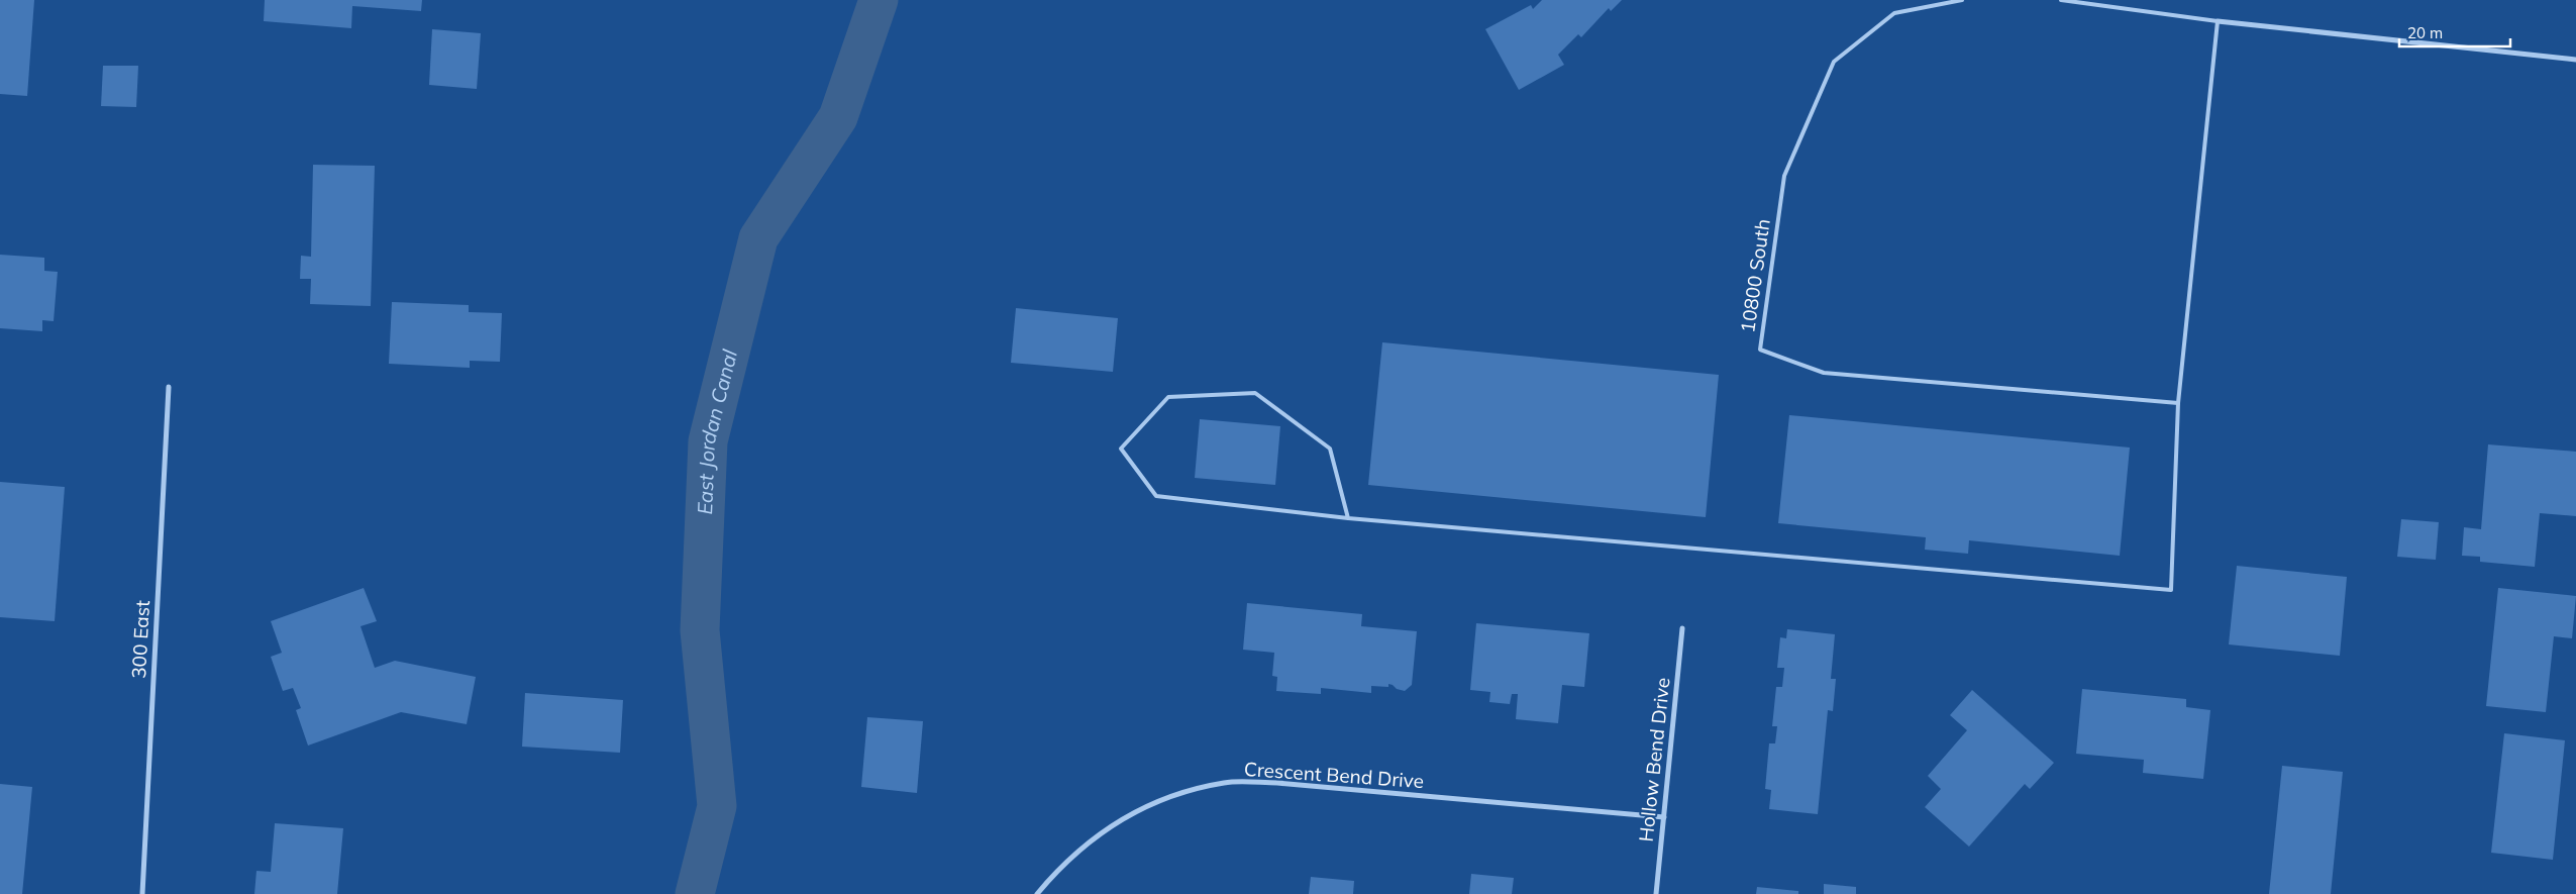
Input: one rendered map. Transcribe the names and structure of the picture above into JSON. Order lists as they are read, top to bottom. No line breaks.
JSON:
{"streets":{"street":["300 East","Hollow Bend Drive","Crescent Bend Drive"],"lane":["10800 South"]},"crossings":[["Hollow Bend Drive","Crescent Bend Drive"]],"water":["East Jordan Canal"],"scale_bar":"20 m"}
